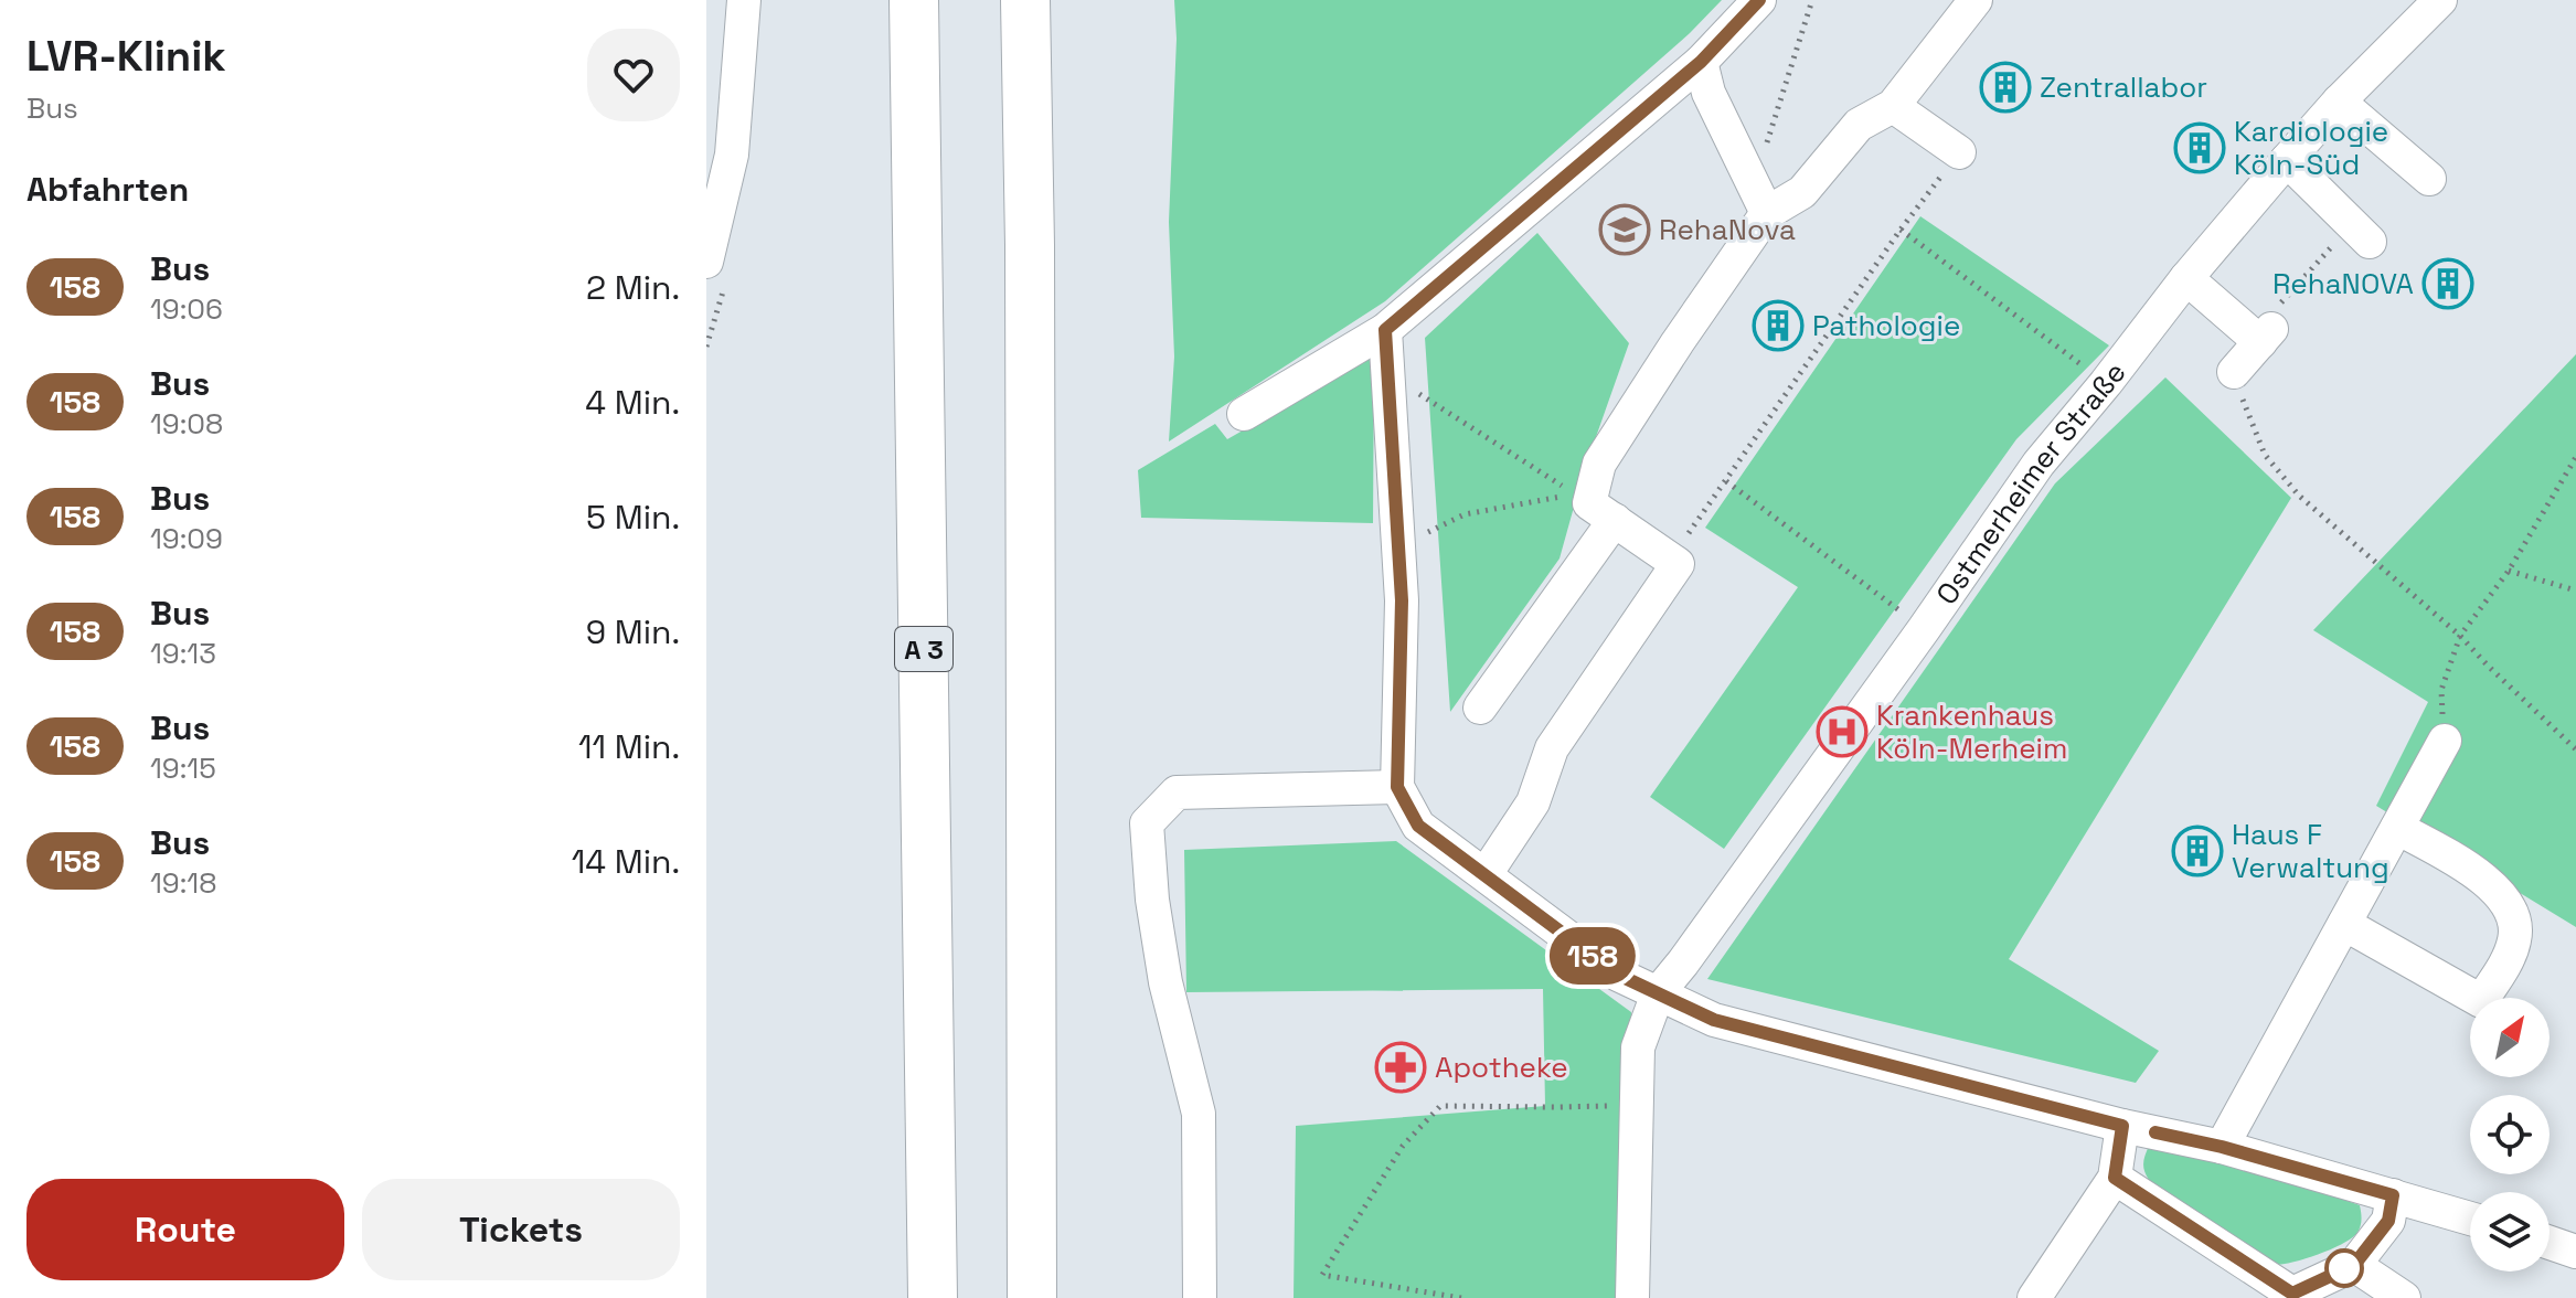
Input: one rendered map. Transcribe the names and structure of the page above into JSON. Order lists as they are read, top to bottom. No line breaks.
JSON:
{"streets":{"highway":["A 3"],"street":["Ostmerheimer Straße"]},"places":{"building":["Zentrallabor","Kardiologie Köln-Süd","RehaNOVA","Pathologie","Haus F Verwaltung"],"school or university":["RehaNova"],"hospital":["Krankenhaus Köln-Merheim"],"pharmacy":["Apotheke"]},"lines":["bus line 158"],"north":"top right","page":{"heading":[["LVR-Klinik","Bus"],"Abfahrten"],"on_map":"158","list":[{"mark":"158","name":"Bus","note":"19:06","value":"2 Min."},{"mark":"158","name":"Bus","note":"19:08","value":"4 Min."},{"mark":"158","name":"Bus","note":"19:09","value":"5 Min."},{"mark":"158","name":"Bus","note":"19:13","value":"9 Min."},{"mark":"158","name":"Bus","note":"19:15","value":"11 Min."},{"mark":"158","name":"Bus","note":"19:18","value":"14 Min."}],"buttons":["Route","Tickets"]}}
